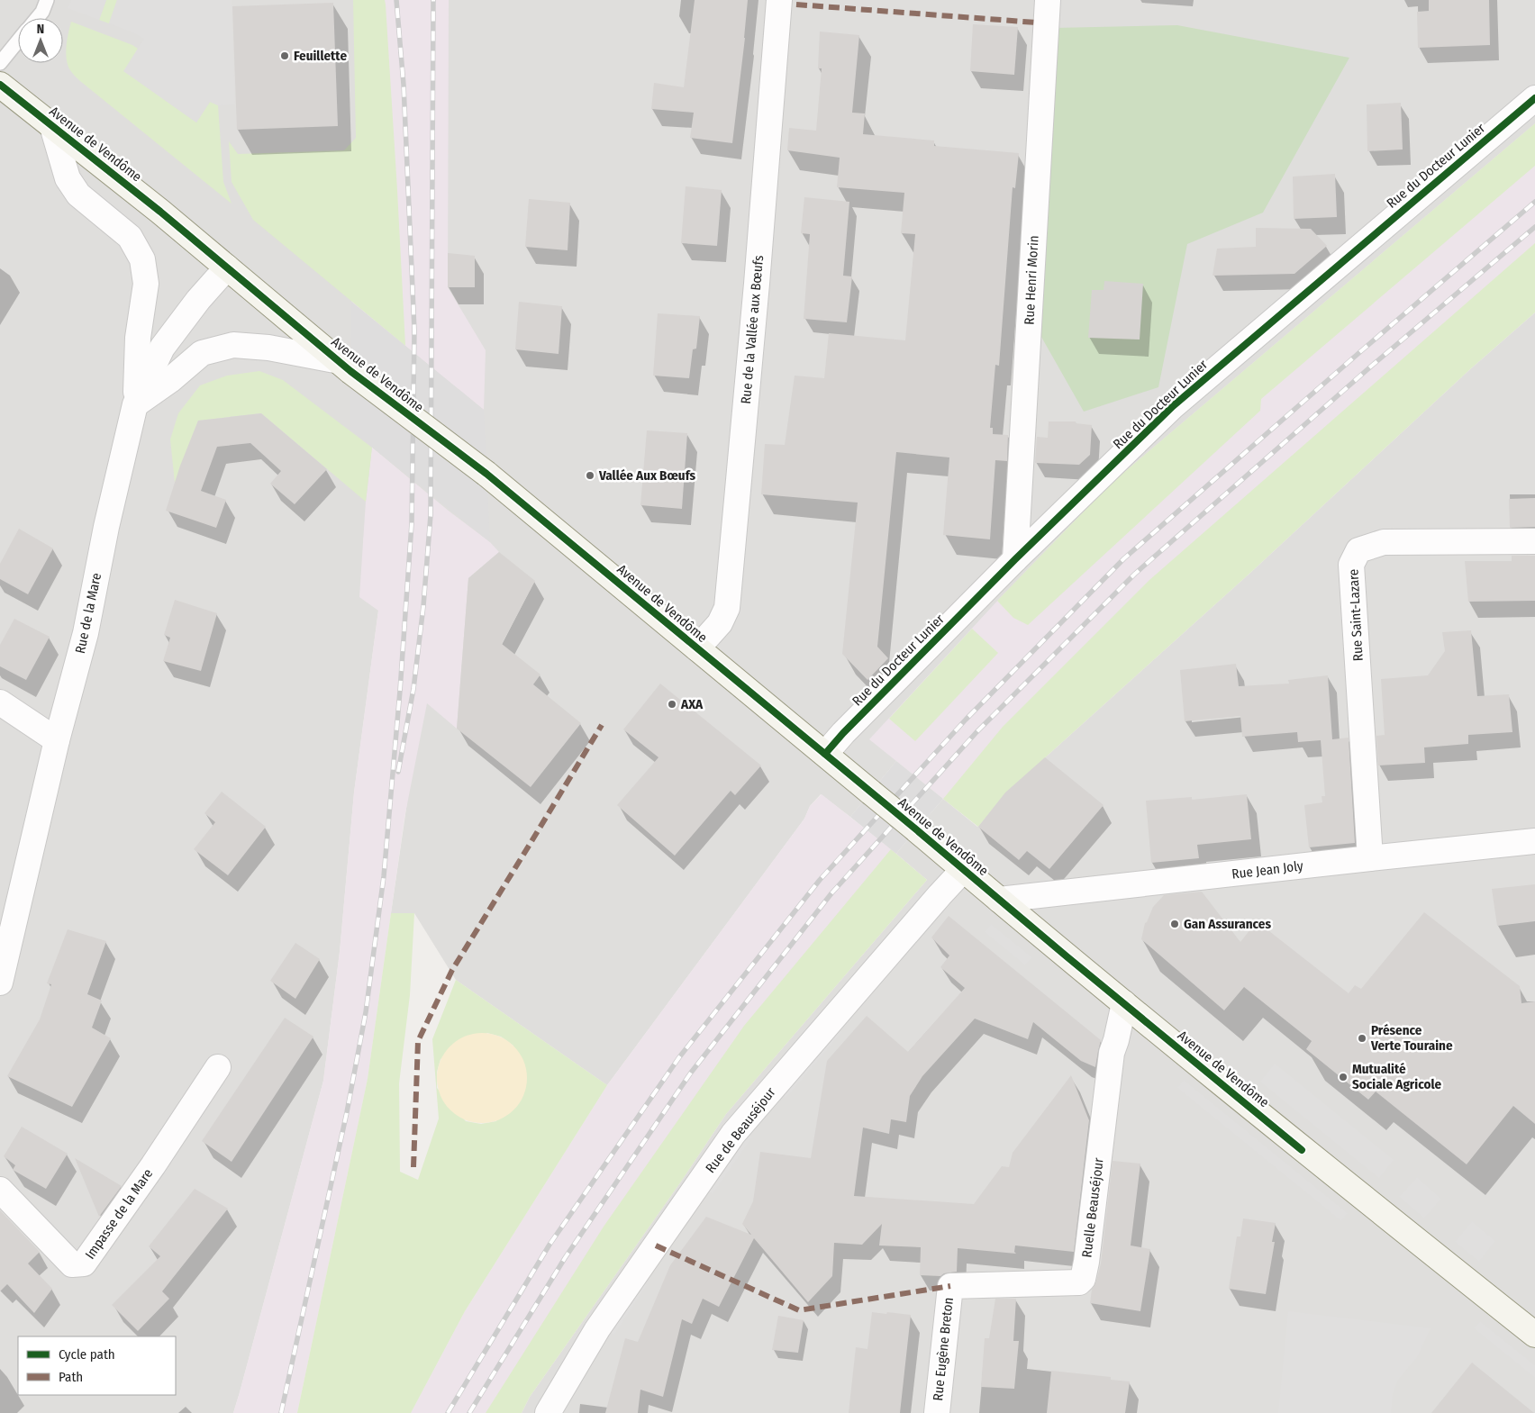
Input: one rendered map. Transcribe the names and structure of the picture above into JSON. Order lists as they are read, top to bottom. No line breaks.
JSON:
{"streets":{"main road":["Avenue de Vendôme"],"street":["Rue du Docteur Lunier","Rue Henri Morin","Rue de la Vallée aux Bœufs","Rue de la Mare","Rue Saint-Lazare","Rue Jean Joly","Rue de Beauséjour","Ruelle Beauséjour","Impasse de la Mare","Rue Eugène Breton"]},"crossings":[["Avenue de Vendôme","Rue du Docteur Lunier"],["Avenue de Vendôme","Rue de la Vallée aux Bœufs"],["Avenue de Vendôme","Rue de la Mare"],["Avenue de Vendôme","Rue Jean Joly"],["Avenue de Vendôme","Rue de Beauséjour"],["Avenue de Vendôme","Ruelle Beauséjour"],["Rue du Docteur Lunier","Rue Henri Morin"],["Rue Saint-Lazare","Rue Jean Joly"],["Ruelle Beauséjour","Rue Eugène Breton"]],"places":["Feuillette","Vallée Aux Bœufs","AXA","Gan Assurances","Présence Verte Touraine","Mutualité Sociale Agricole"],"legend":["Cycle path","Path"],"north":"top"}
